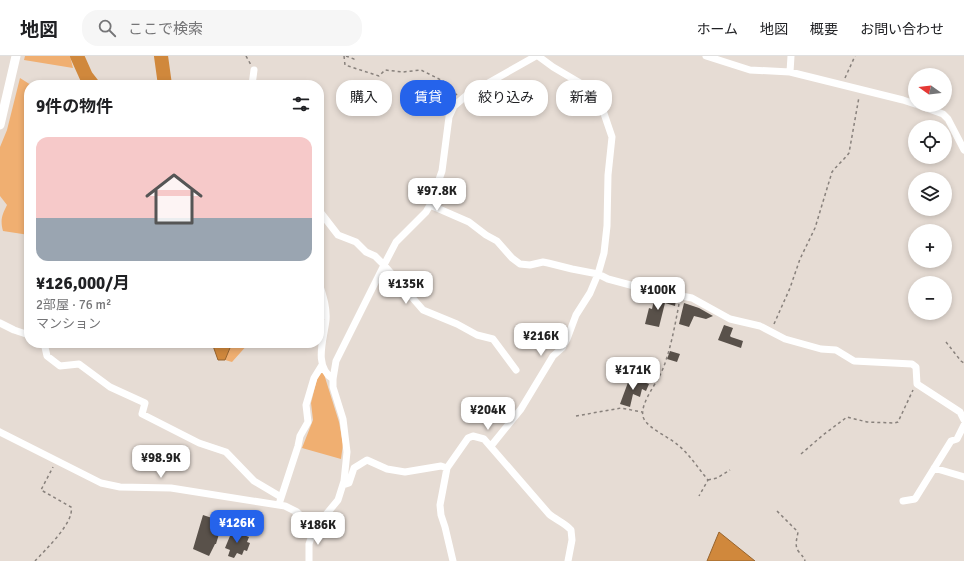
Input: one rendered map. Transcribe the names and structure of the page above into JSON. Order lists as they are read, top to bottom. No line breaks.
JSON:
{"north":"left","page":{"header":"地図","search":"ここで検索","nav":["ホーム","地図","概要","お問い合わせ"],"map_buttons":["+","−"],"chip":["購入","賃貸","絞り込み","新着"],"heading":"9件の物件","list":[{"name":"¥126,000/月","note":"2部屋 · 76 m² · マンション"}],"price":["¥97.8K","¥135K","¥100K","¥216K","¥171K","¥204K","¥98.9K","¥126K","¥186K"]}}
